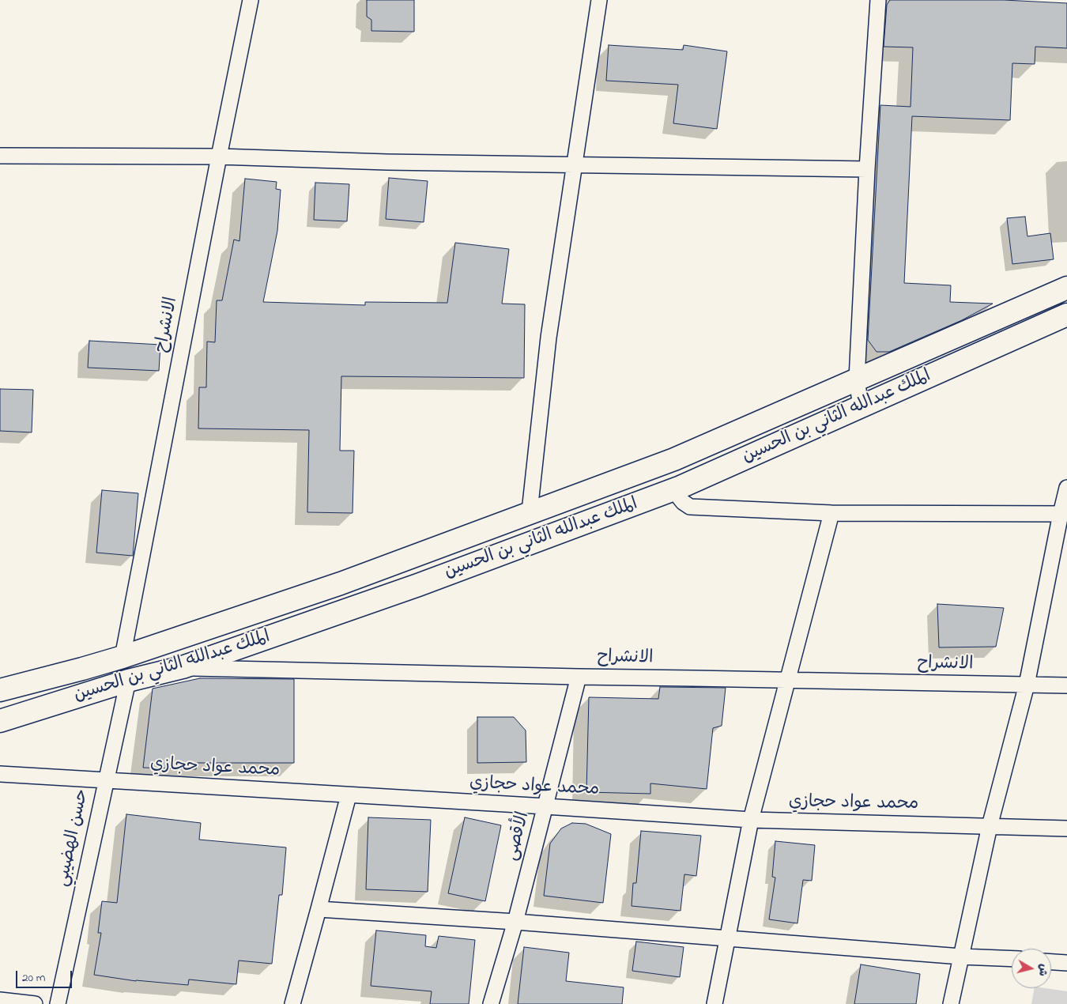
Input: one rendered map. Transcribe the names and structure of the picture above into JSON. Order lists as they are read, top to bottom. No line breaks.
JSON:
{"streets":{"main road":["الملك عبدالله الثاني بن الحسين"],"street":["الانشراح","محمد عواد حجازي","الأقصى","حسن الهضيبي"]},"crossings":[["الانشراح","الملك عبدالله الثاني بن الحسين"],["الانشراح","الأقصى"],["الملك عبدالله الثاني بن الحسين","حسن الهضيبي"],["محمد عواد حجازي","الأقصى"],["محمد عواد حجازي","حسن الهضيبي"]],"scale_bar":"20 m","north":"right"}
